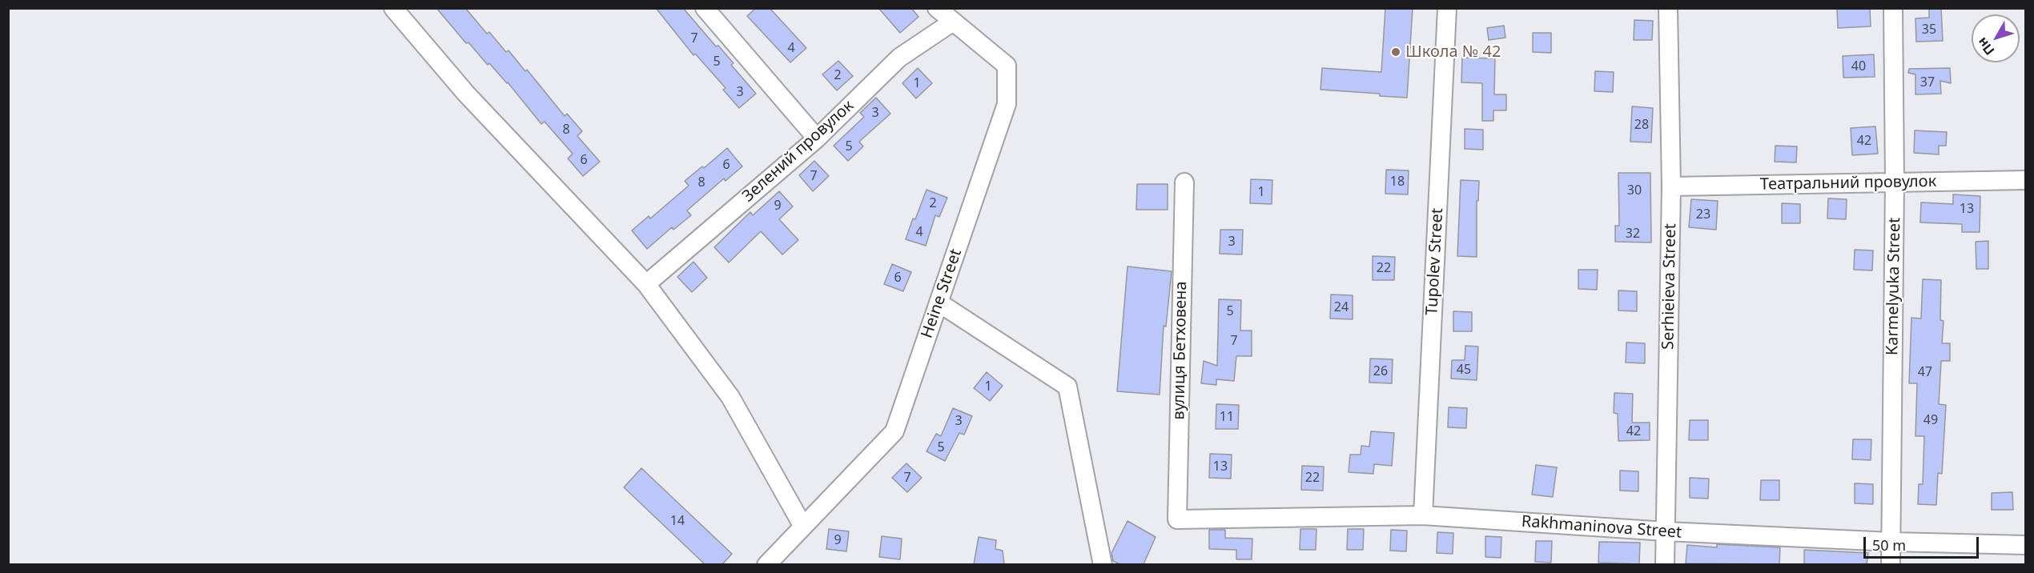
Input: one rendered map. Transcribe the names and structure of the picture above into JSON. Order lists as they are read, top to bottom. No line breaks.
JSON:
{"streets":{"street":["Зелений провулок","Театральний провулок","Tupolev Street","Serhieieva Street","Karmelyuka Street","Heine Street","вулиця Бетховена","Rakhmaninova Street"]},"crossings":[["Зелений провулок","Heine Street"],["Театральний провулок","Serhieieva Street"],["Театральний провулок","Karmelyuka Street"],["Tupolev Street","Rakhmaninova Street"],["Serhieieva Street","Rakhmaninova Street"],["Karmelyuka Street","Rakhmaninova Street"],["вулиця Бетховена","Rakhmaninova Street"]],"places":["Школа № 42"],"house_numbers":["35","7","4","5","40","2","37","1","3","3","28","8","42","5","6","6","7","18","8","30","1","2","9","13","23","4","32","3","22","6","24","5","7","45","26","47","1","11","49","3","42","5","13","7","22","14","9"],"scale_bar":"50 m","north":"bottom left"}
